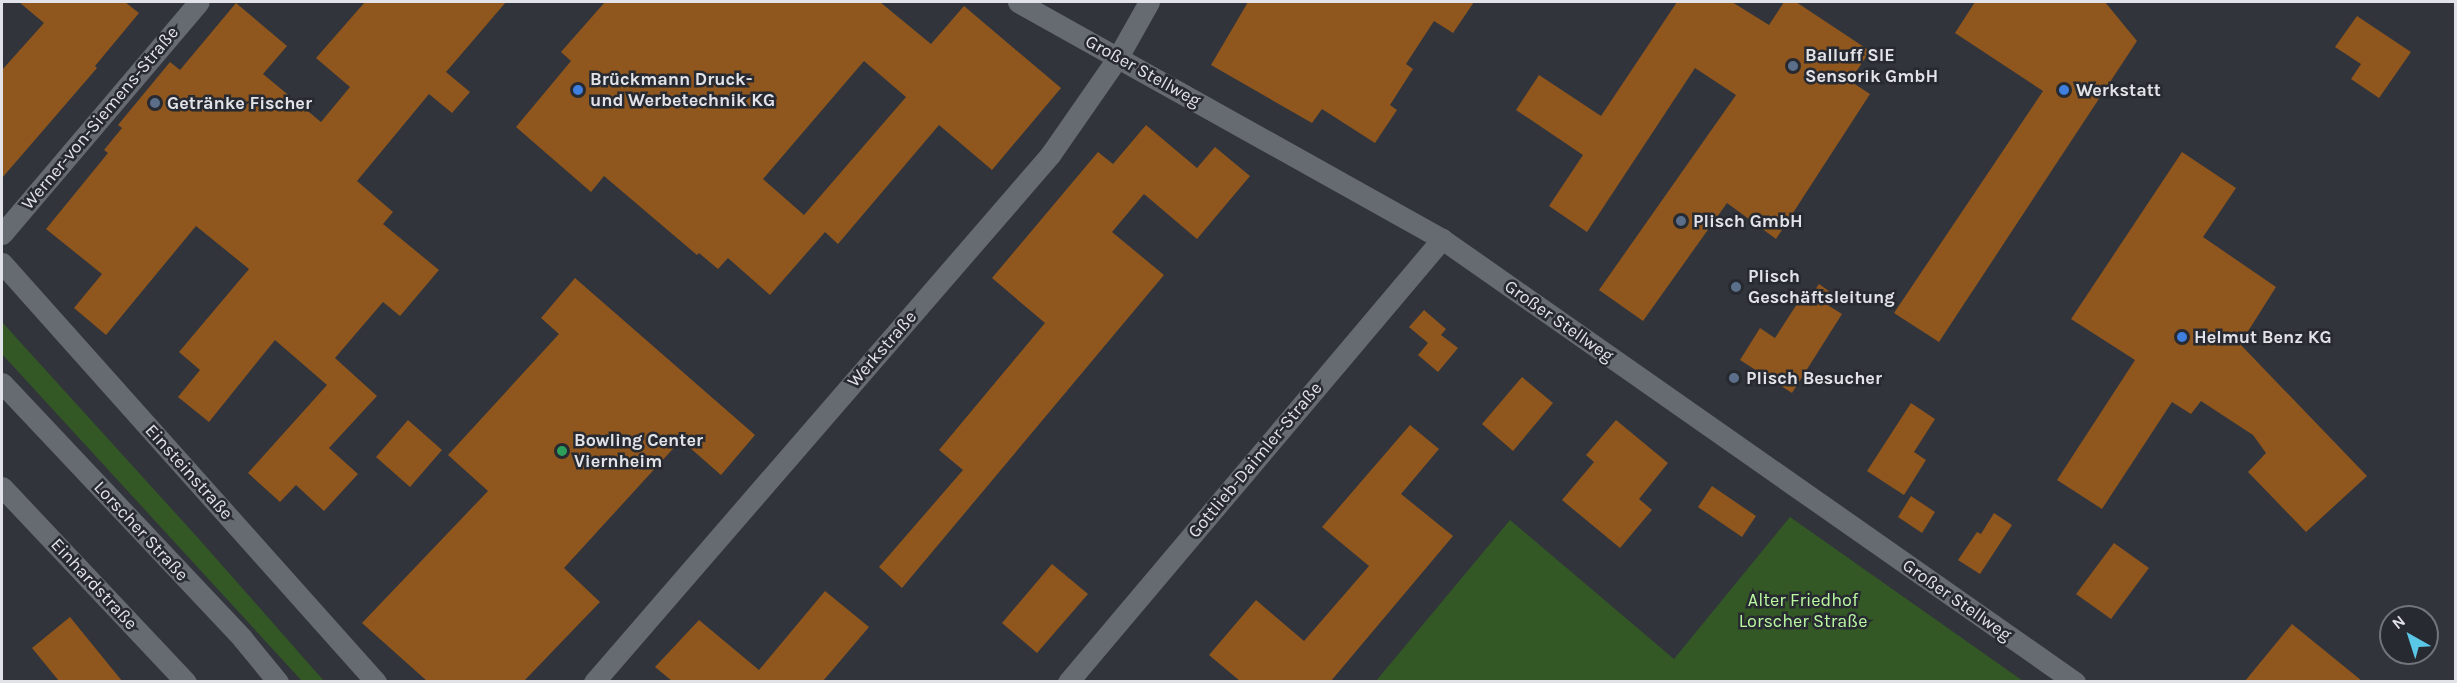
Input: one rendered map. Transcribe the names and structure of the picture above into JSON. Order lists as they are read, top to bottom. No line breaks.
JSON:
{"streets":{"street":["Großer Stellweg","Werner-von-Siemens-Straße","Werkstraße","Gottlieb-Daimler-Straße","Einsteinstraße","Lorscher Straße","Einhardstraße"]},"crossings":[["Großer Stellweg","Werkstraße"],["Großer Stellweg","Gottlieb-Daimler-Straße"]],"parks":["Alter Friedhof Lorscher Straße"],"places":["Balluff SIE Sensorik GmbH","Brückmann Druck- und Werbetechnik KG","Werkstatt","Getränke Fischer","Plisch GmbH","Plisch Geschäftsleitung","Helmut Benz KG","Plisch Besucher","Bowling Center Viernheim"],"north":"top left"}
